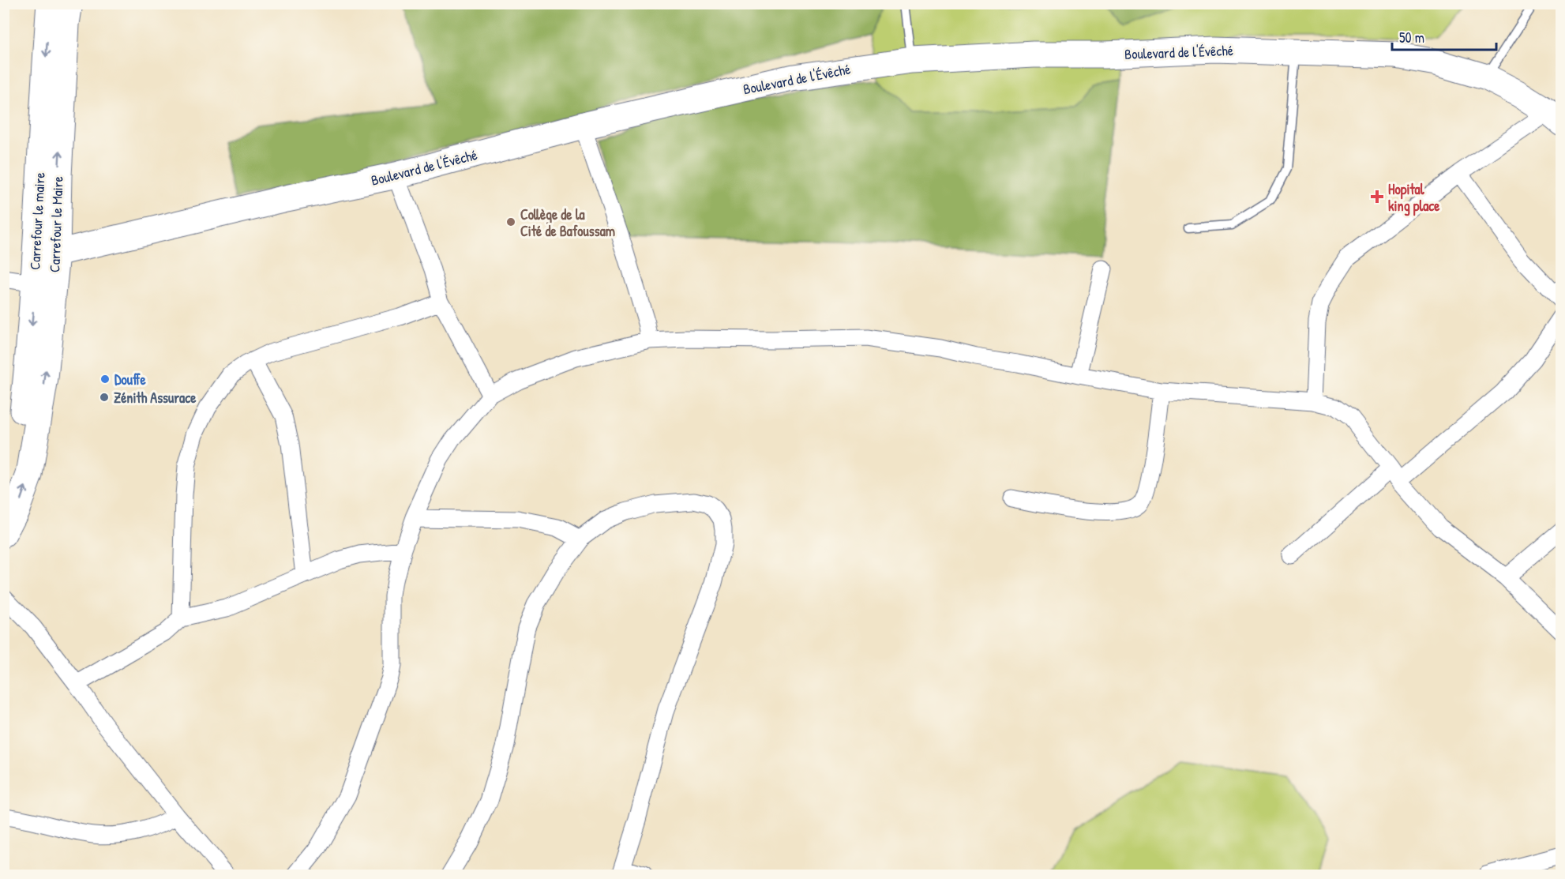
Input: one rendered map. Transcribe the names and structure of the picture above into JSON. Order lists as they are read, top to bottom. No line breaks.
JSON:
{"streets":{"main road":["Boulevard de l'Évêché","Carrefour le maire","Carrefour le Maire"]},"crossings":[["Boulevard de l'Évêché","Carrefour le maire"],["Boulevard de l'Évêché","Carrefour le Maire"],["Carrefour le maire","Carrefour le Maire"]],"one_way":["Carrefour le maire","Carrefour le Maire"],"places":{"health":["Hopital king place"],"other":["Collège de la Cité de Bafoussam","Douffe","Zénith Assurace"]},"scale_bar":"50 m"}
